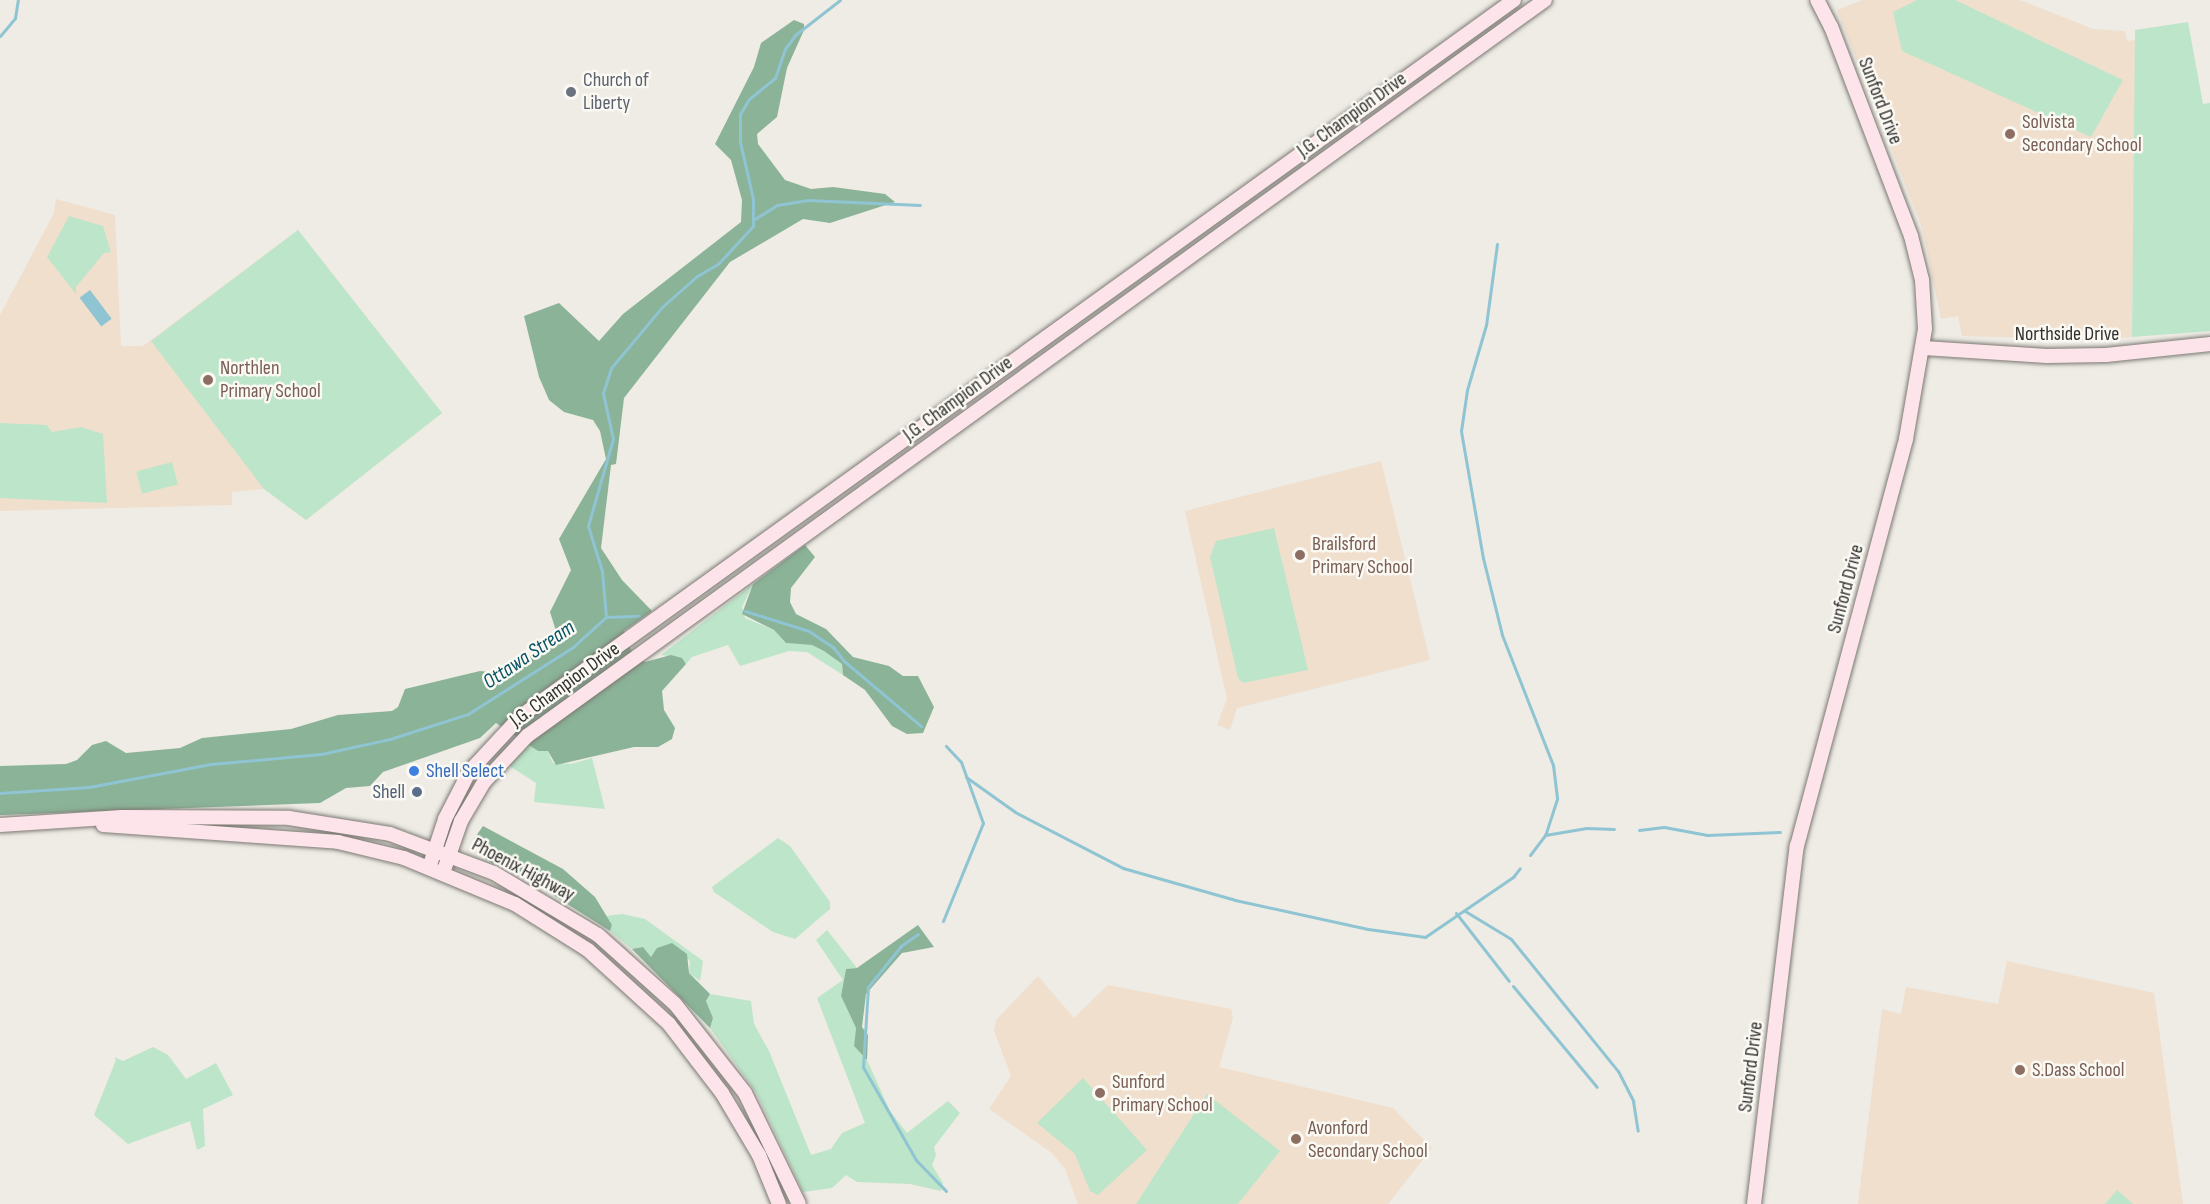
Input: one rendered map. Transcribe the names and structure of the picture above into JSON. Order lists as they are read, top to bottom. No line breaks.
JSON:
{"streets":{"main road":["Sunford Drive","J.G. Champion Drive","Northside Drive","Phoenix Highway"]},"crossings":[["Sunford Drive","Northside Drive"],["J.G. Champion Drive","Phoenix Highway"]],"water":["Ottawa Stream"],"places":["Church of Liberty","Solvista Secondary School","Northlen Primary School","Brailsford Primary School","Shell Select","Shell","S.Dass School","Sunford Primary School","Avonford Secondary School"]}
